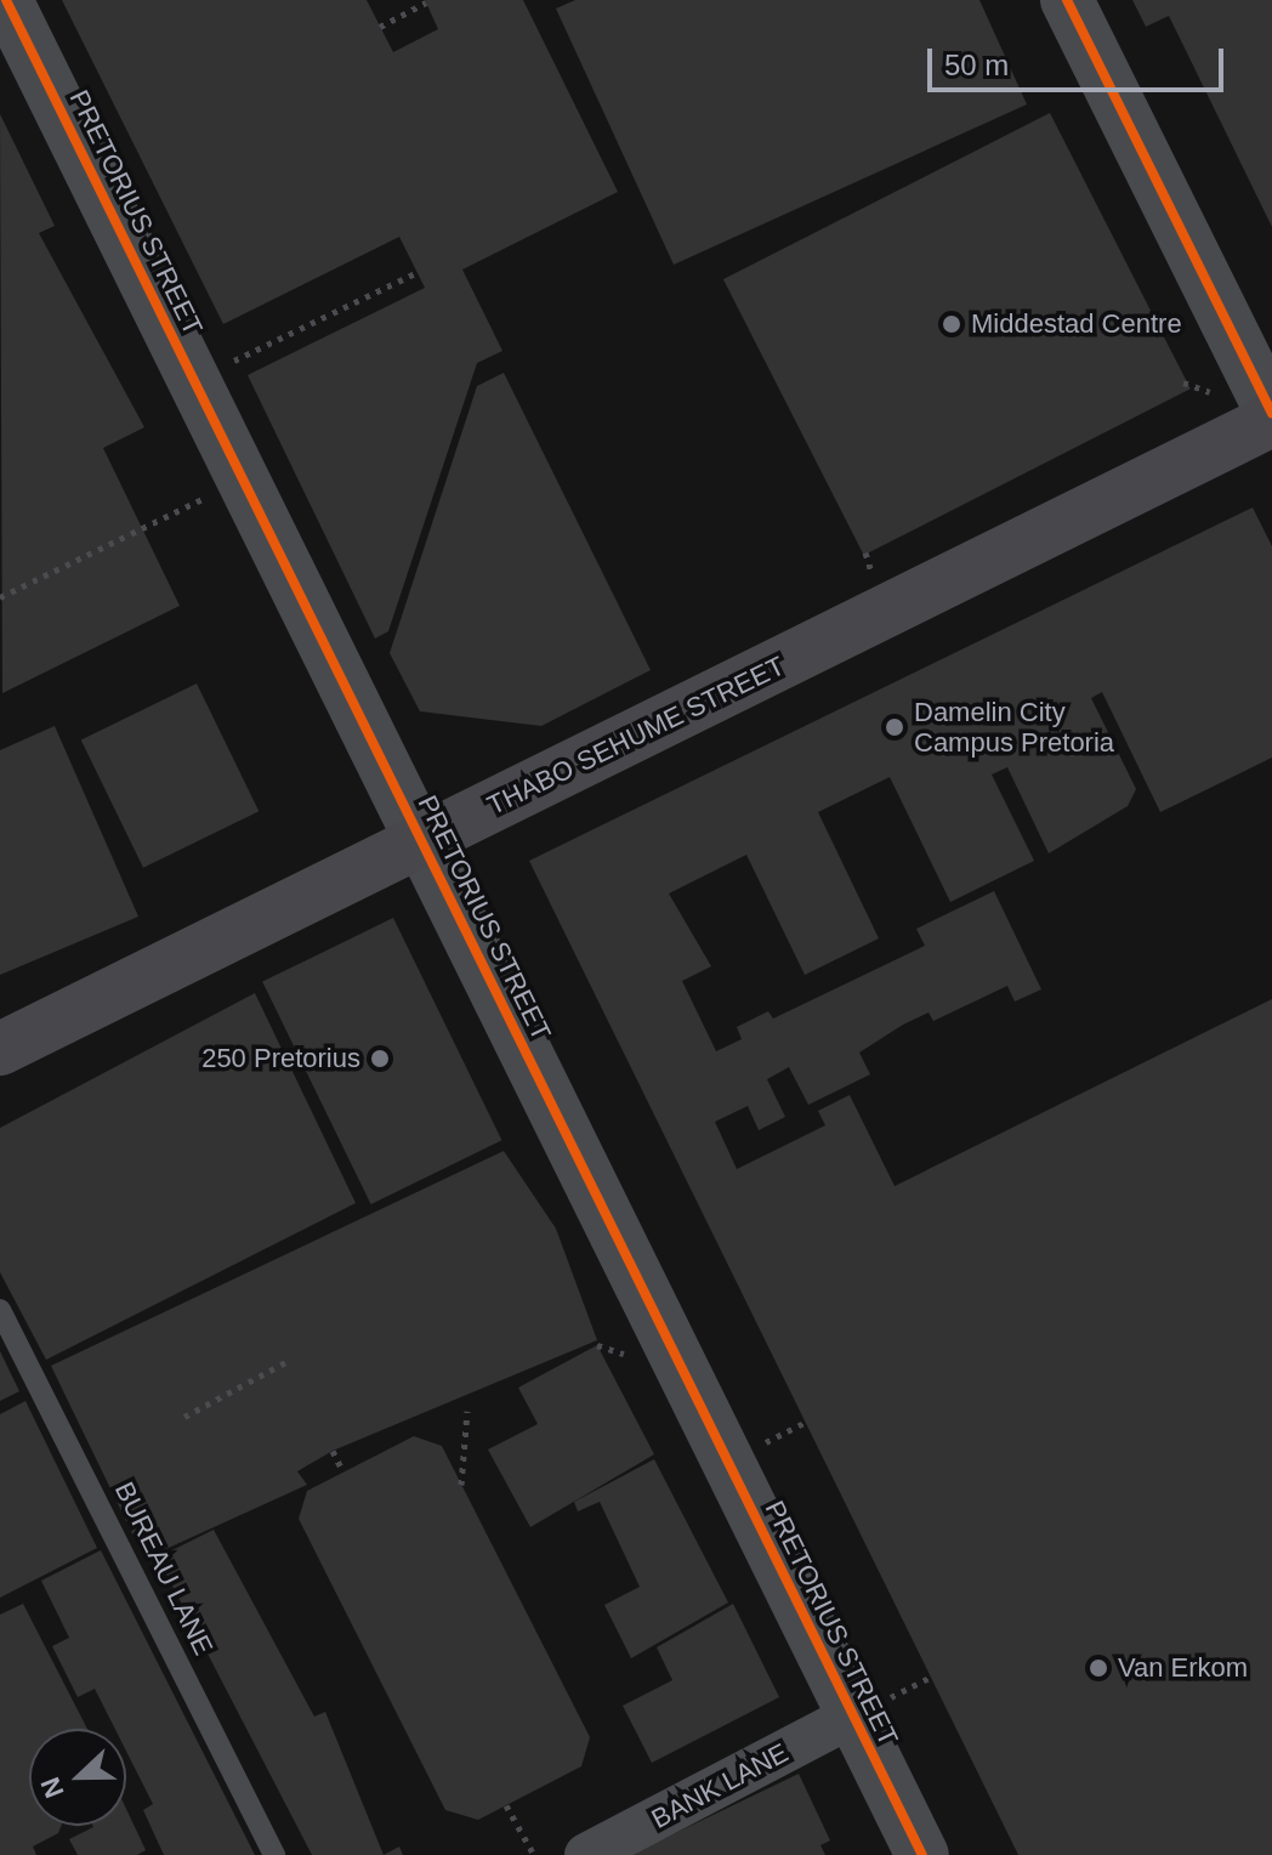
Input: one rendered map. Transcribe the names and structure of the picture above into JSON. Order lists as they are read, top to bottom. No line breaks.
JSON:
{"streets":{"main road":["THABO SEHUME STREET"],"street":["PRETORIUS STREET","BANK LANE"],"lane":["BUREAU LANE"]},"crossings":[["PRETORIUS STREET","THABO SEHUME STREET"],["PRETORIUS STREET","BANK LANE"]],"places":["Middestad Centre","Damelin City Campus Pretoria","250 Pretorius","Van Erkom"],"scale_bar":"50 m","north":"left"}
